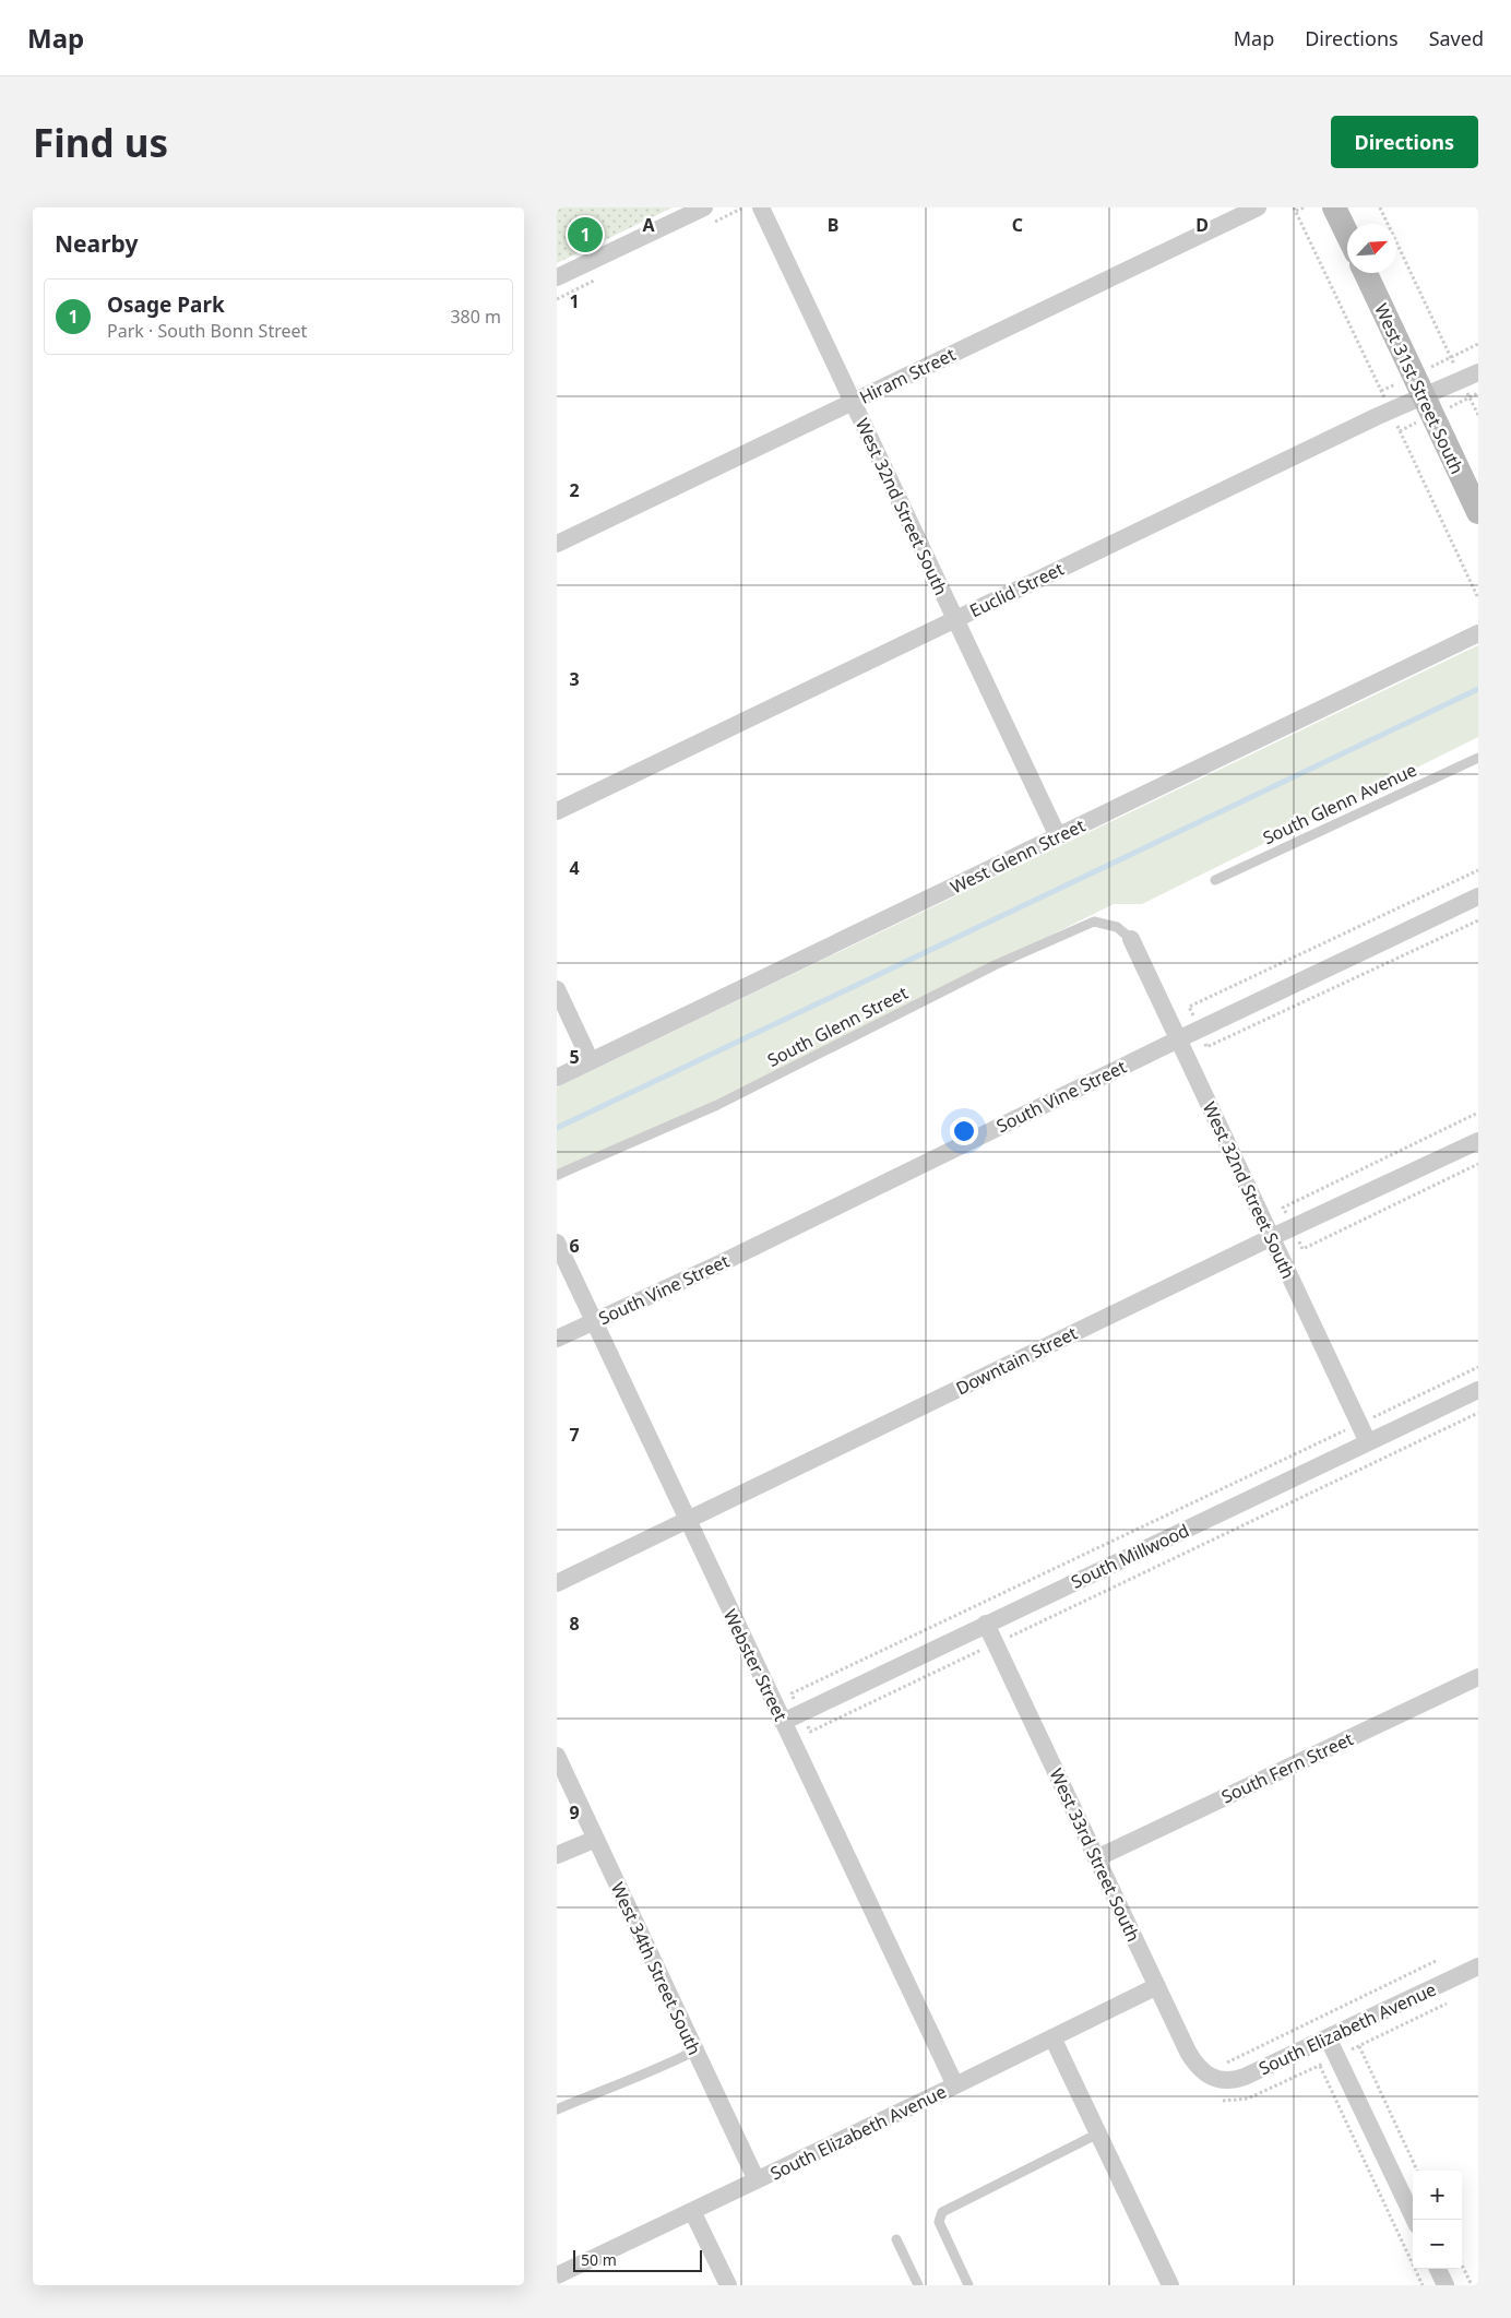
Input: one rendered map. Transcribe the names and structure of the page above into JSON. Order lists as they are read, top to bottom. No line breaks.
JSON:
{"streets":{"street":["Hiram Street","West 31st Street South","West 32nd Street South","Euclid Street","West Glenn Street","South Vine Street","Downtain Street","South Millwood","Webster Street","South Fern Street","West 33rd Street South","West 34th Street South","South Elizabeth Avenue"],"lane":["South Glenn Avenue","South Glenn Street"]},"crossings":[["Hiram Street","West 32nd Street South"],["West 31st Street South","Euclid Street"],["West 32nd Street South","Euclid Street"],["West 32nd Street South","West Glenn Street"],["West 32nd Street South","South Glenn Street"],["West 32nd Street South","South Vine Street"],["West 32nd Street South","Downtain Street"],["West 32nd Street South","South Millwood"],["South Vine Street","Webster Street"],["Downtain Street","Webster Street"],["South Millwood","Webster Street"],["South Millwood","West 33rd Street South"],["Webster Street","South Elizabeth Avenue"],["South Fern Street","West 33rd Street South"],["West 33rd Street South","South Elizabeth Avenue"],["West 34th Street South","South Elizabeth Avenue"]],"scale_bar":"50 m","north":"top right","page":{"header":"Map","nav":["Map","Directions","Saved"],"buttons":"Directions","title":"Find us","heading":"Nearby","pins":"1","list":[{"mark":"1","name":"Osage Park","note":"Park · South Bonn Street","value":"380 m"}],"map_buttons":["+","−"],"scale":"50 m"},"grid":{"columns":["A","B","C","D"],"rows":["1","2","3","4","5","6","7","8","9"]}}
